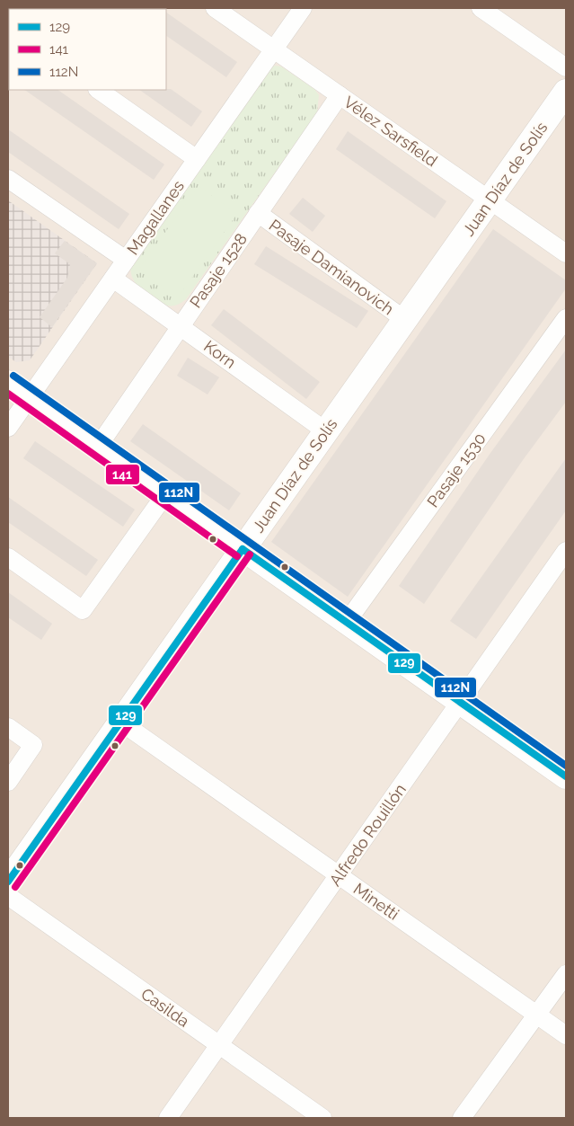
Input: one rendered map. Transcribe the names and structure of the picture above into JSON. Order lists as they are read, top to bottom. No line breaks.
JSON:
{"streets":{"main road":["Juan Díaz de Solís"],"street":["Vélez Sarsfield","Magallanes","Pasaje Damianovich","Pasaje 1528","Korn","Pasaje 1530","Alfredo Rouillón","Minetti","Casilda"]},"crossings":[["Vélez Sarsfield","Juan Díaz de Solís"],["Vélez Sarsfield","Magallanes"],["Vélez Sarsfield","Pasaje 1528"],["Juan Díaz de Solís","Pasaje Damianovich"],["Juan Díaz de Solís","Korn"],["Juan Díaz de Solís","Minetti"],["Magallanes","Korn"],["Pasaje Damianovich","Pasaje 1528"],["Pasaje 1528","Korn"],["Alfredo Rouillón","Minetti"],["Alfredo Rouillón","Casilda"]],"lines":["transit line 112N","transit line 141","transit line 129"],"legend":["129","141","112N"]}
